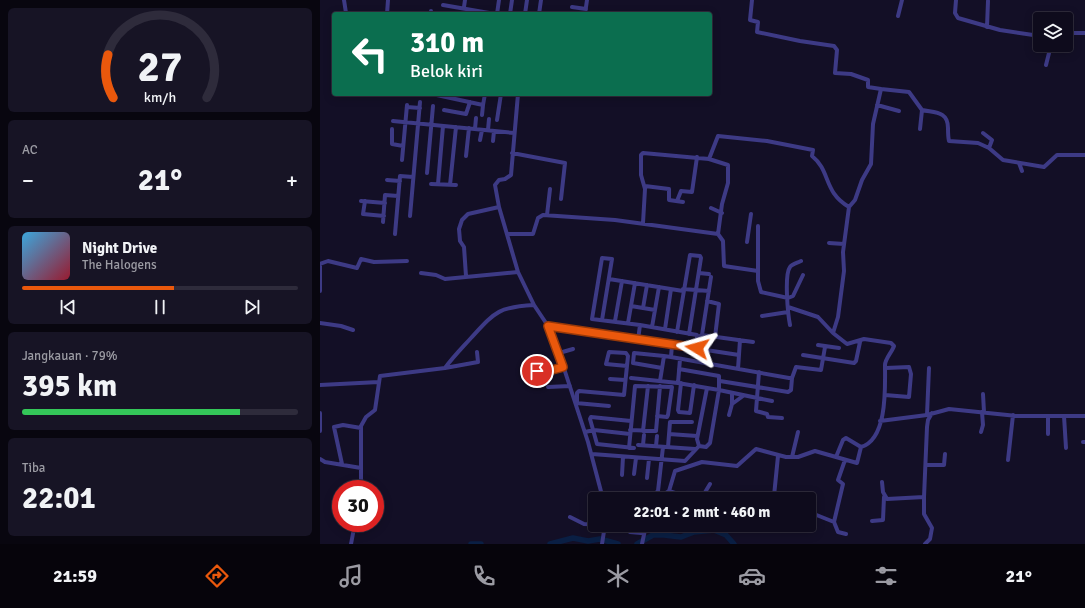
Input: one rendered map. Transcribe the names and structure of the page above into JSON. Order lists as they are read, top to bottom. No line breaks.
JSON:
{"page":{"turn":["310 m","Belok kiri"],"tile":["AC",["Jangkauan · 79%","395 km"],["Tiba","22:01"]],"heat":["−","21°","+"],"song":["Night Drive","The Halogens"],"limit":"30","trip":"22:01 · 2 mnt · 460 m","tabs":["21:59","21°"],"gauge":["27","km/h"]}}
